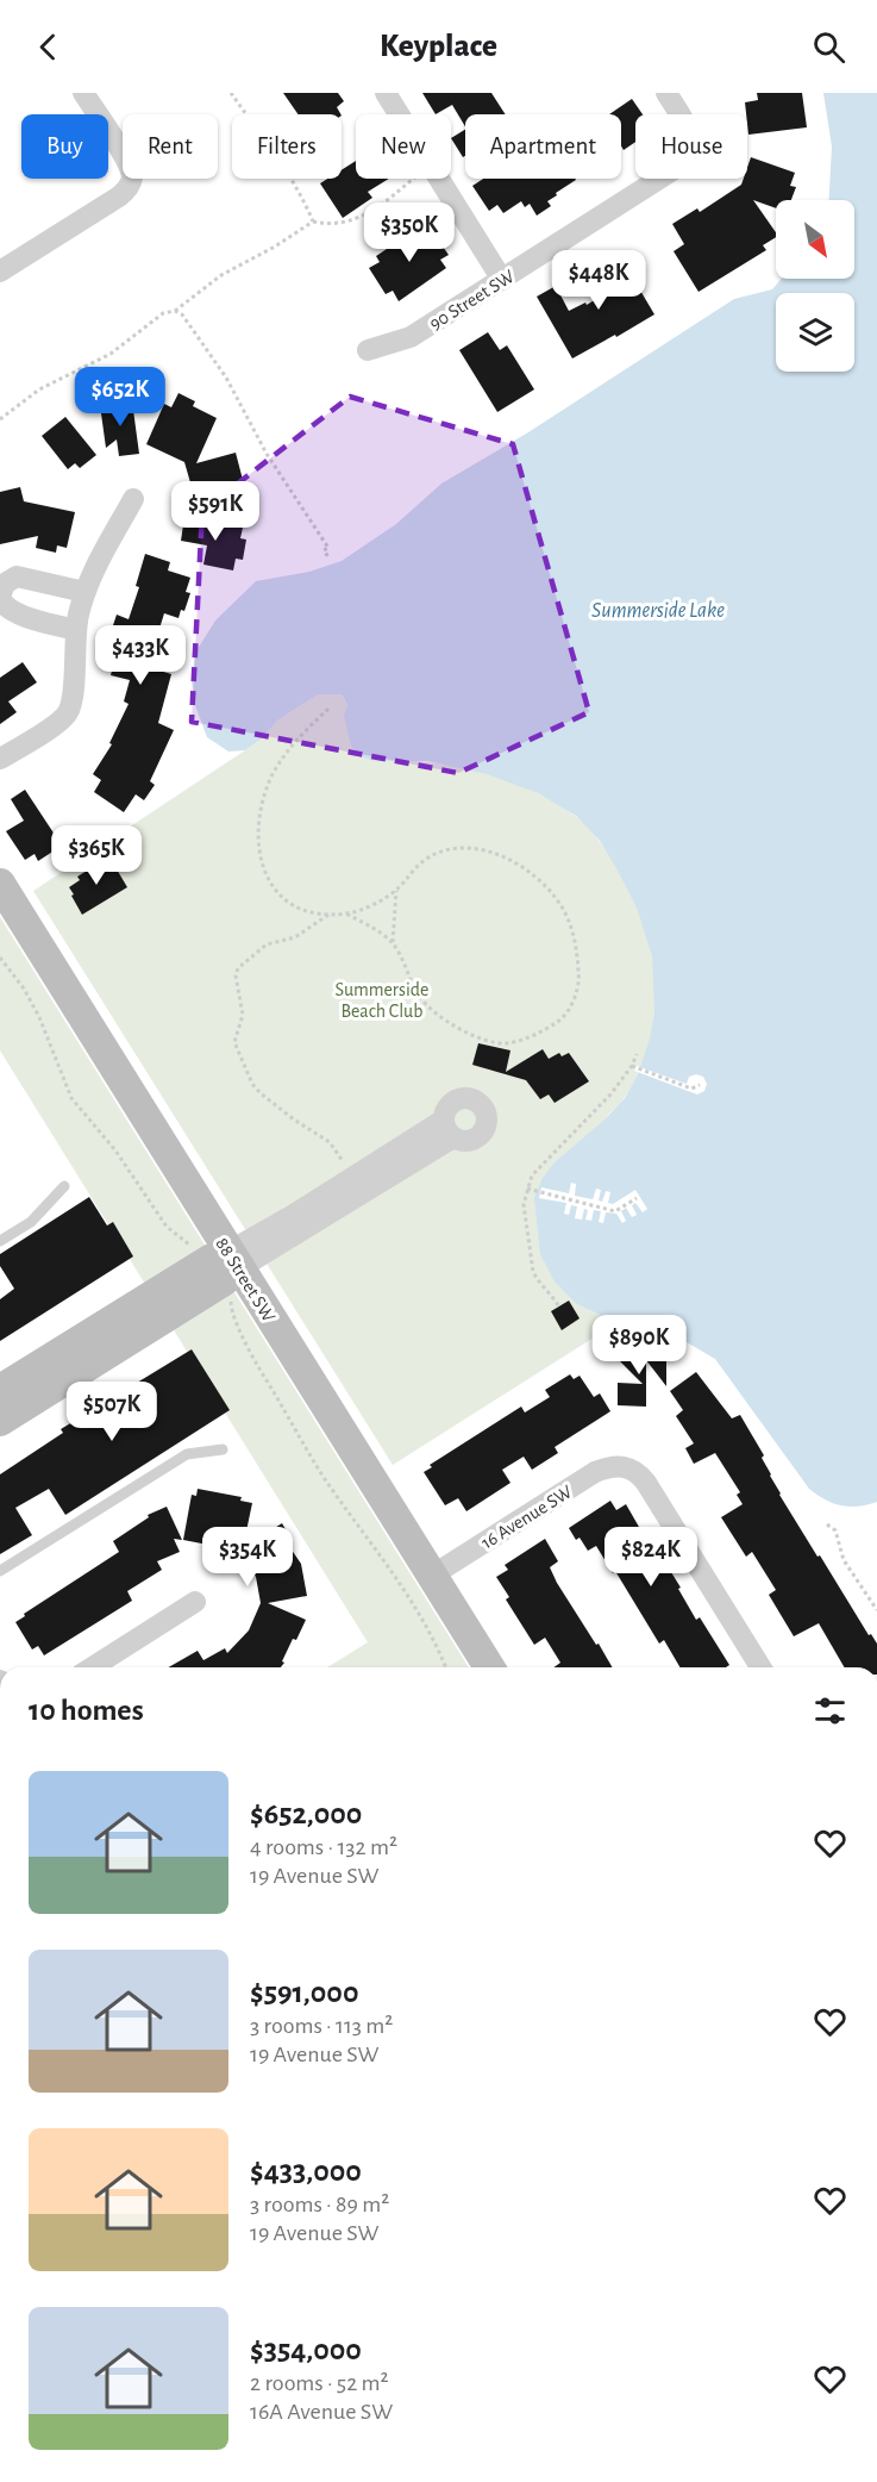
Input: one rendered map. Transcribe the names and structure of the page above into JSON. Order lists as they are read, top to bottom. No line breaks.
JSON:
{"streets":{"street":["90 Street SW","88 Street SW","16 Avenue SW"]},"crossings":[["88 Street SW","16 Avenue SW"]],"water":["Summerside Lake"],"parks":["Summerside Beach Club"],"north":"bottom right","page":{"header":"Keyplace","chip":["Buy","Rent","Filters","New","Apartment","House"],"price":["$350K","$448K","$652K","$591K","$433K","$365K","$890K","$507K","$354K","$824K"],"heading":"10 homes","list":[{"name":"$652,000","note":"4 rooms · 132 m² · 19 Avenue SW"},{"name":"$591,000","note":"3 rooms · 113 m² · 19 Avenue SW"},{"name":"$433,000","note":"3 rooms · 89 m² · 19 Avenue SW"},{"name":"$354,000","note":"2 rooms · 52 m² · 16A Avenue SW"}]}}
